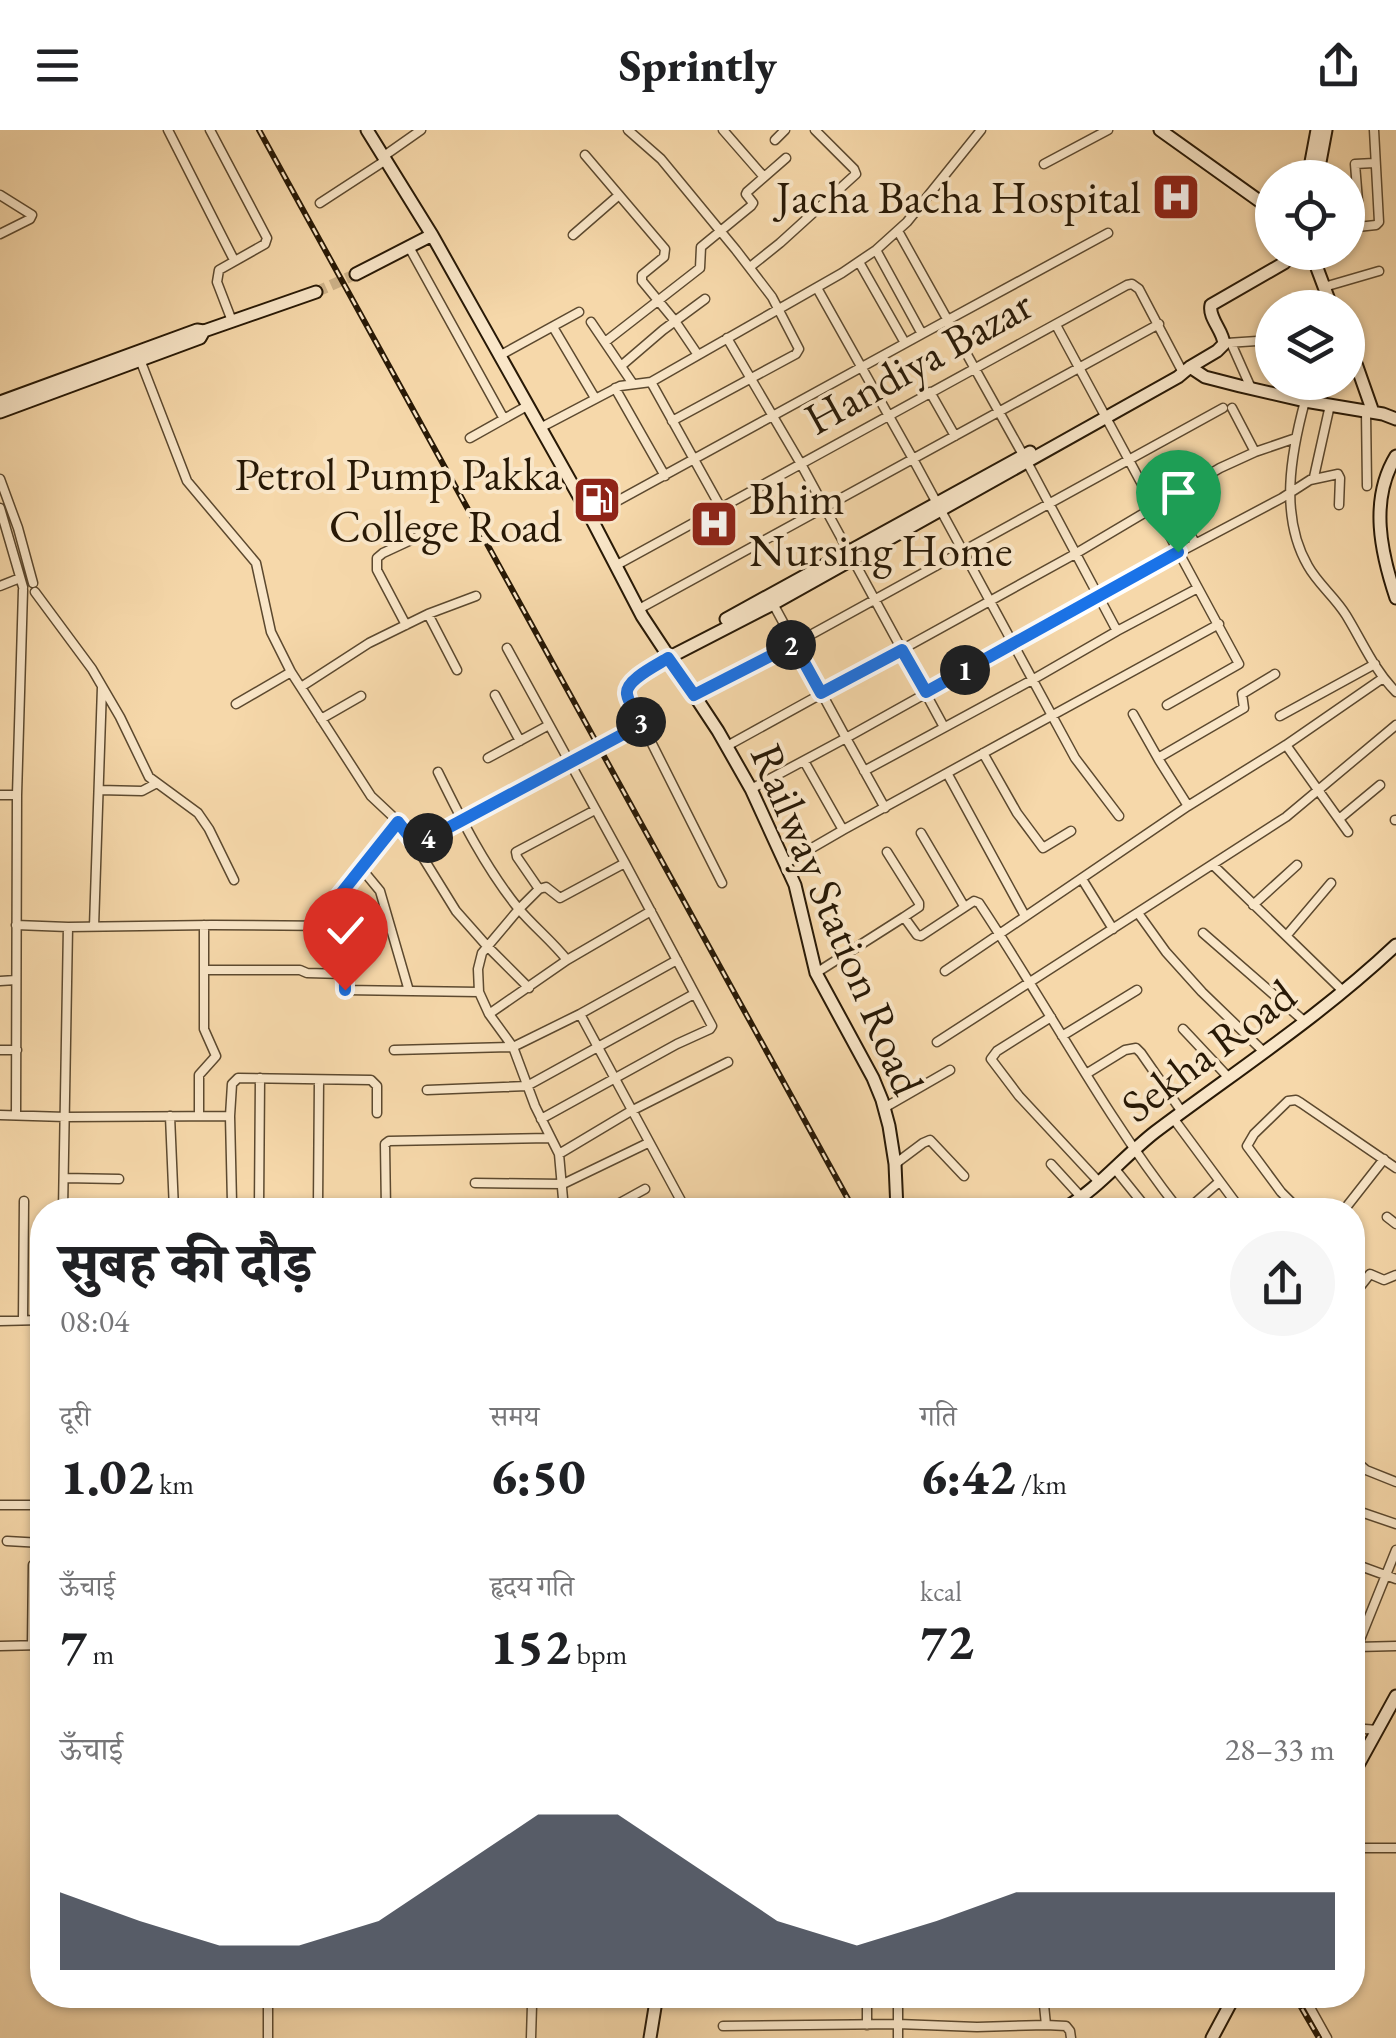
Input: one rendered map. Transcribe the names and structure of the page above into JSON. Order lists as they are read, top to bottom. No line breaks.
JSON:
{"streets":{"street":["Handiya Bazar","Railway Station Road","Sekha Road"]},"crossings":[["Handiya Bazar","Railway Station Road"]],"places":{"hospital":["Jacha Bacha Hospital","Bhim Nursing Home"],"fuel station":["Petrol Pump Pakka College Road"]},"page":{"header":"Sprintly","pins":["2","1","3","4"],"heading":["सुबह की दौड़","08:04"],"stats":[["दूरी","1.02 km"],["समय","6:50"],["गति","6:42 /km"],["ऊँचाई","7 m"],["हृदय गति","152 bpm"],["kcal","72"]],"chart":["ऊँचाई","28–33 m"]}}
